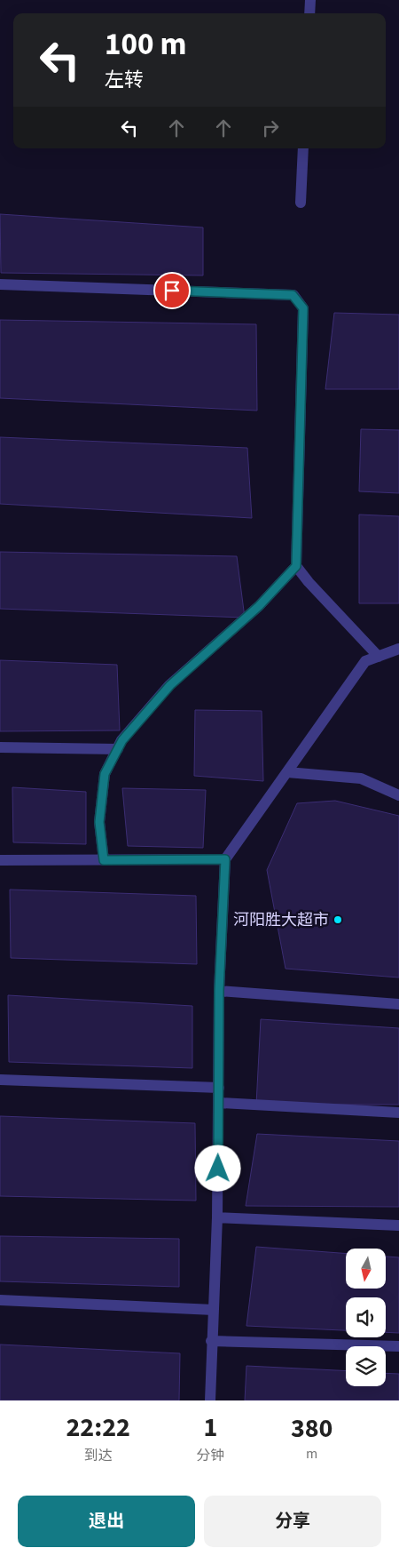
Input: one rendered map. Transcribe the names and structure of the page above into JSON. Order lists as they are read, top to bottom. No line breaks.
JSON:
{"places":["河阳胜大超市"],"north":"bottom","page":{"turn":["100 m","左转"],"eta":["22:22","到达","1","分钟","380","m"],"buttons":["退出","分享"]}}
